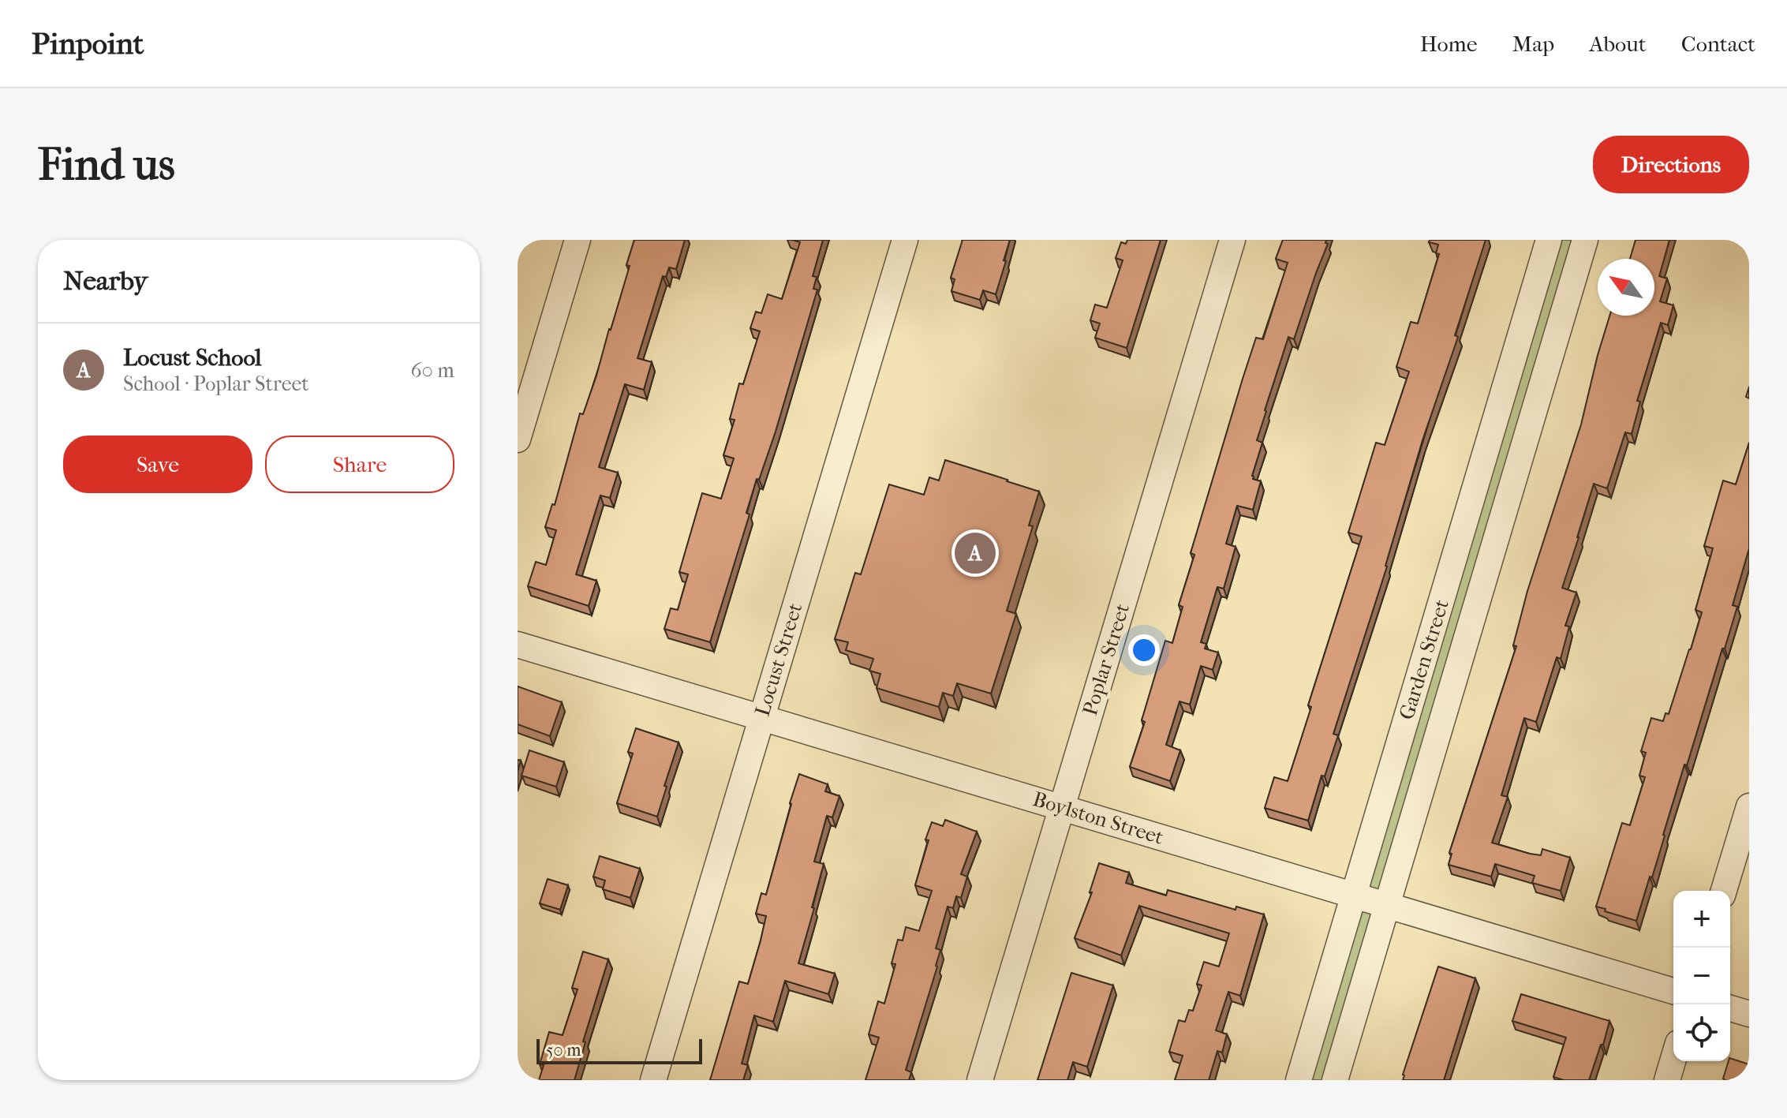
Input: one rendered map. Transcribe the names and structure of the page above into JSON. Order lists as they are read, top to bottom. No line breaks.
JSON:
{"streets":{"street":["Locust Street","Poplar Street","Garden Street","Boylston Street"]},"crossings":[["Locust Street","Boylston Street"],["Poplar Street","Boylston Street"],["Garden Street","Boylston Street"]],"scale_bar":"50 m","north":"top left","page":{"header":"Pinpoint","nav":["Home","Map","About","Contact"],"buttons":["Directions",["Save","Share"]],"title":"Find us","heading":"Nearby","list":[{"mark":"A","name":"Locust School","note":"School · Poplar Street","value":"60 m"}],"pins":"A","map_buttons":["+","−"],"scale":"50 m"}}
